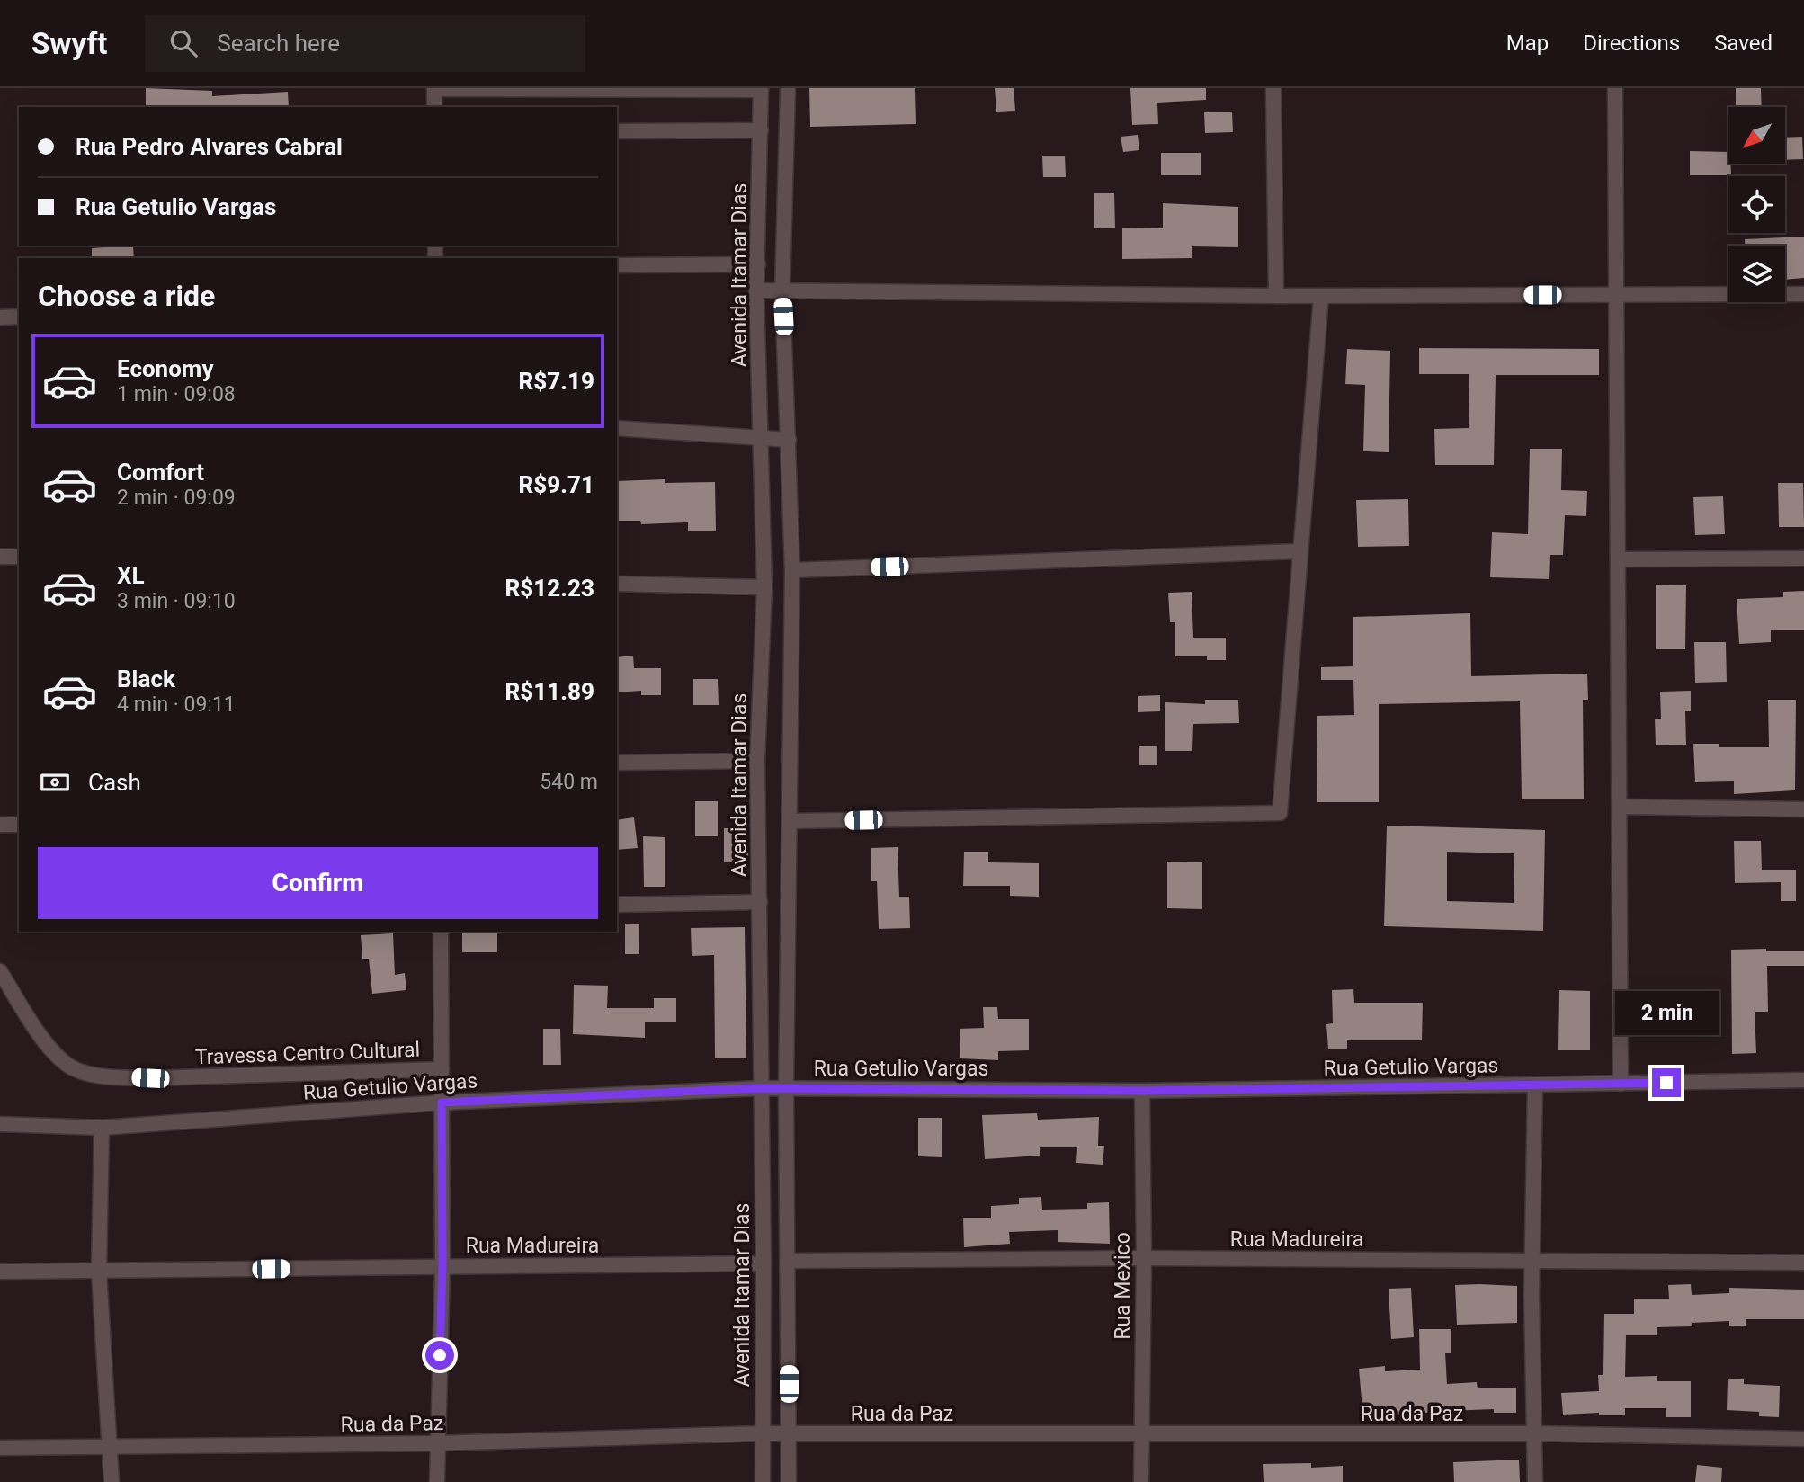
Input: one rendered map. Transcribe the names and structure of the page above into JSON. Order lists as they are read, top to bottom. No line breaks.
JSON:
{"streets":{"street":["Avenida Itamar Dias","Travessa Centro Cultural","Rua Getulio Vargas","Rua Madureira","Rua Mexico","Rua da Paz"]},"crossings":[["Avenida Itamar Dias","Rua Getulio Vargas"],["Avenida Itamar Dias","Rua Madureira"],["Avenida Itamar Dias","Rua da Paz"],["Rua Getulio Vargas","Rua Mexico"],["Rua Madureira","Rua Mexico"],["Rua Mexico","Rua da Paz"]],"north":"bottom left","page":{"header":"Swyft","search":"Search here","nav":["Map","Directions","Saved"],"banner":["Rua Pedro Alvares Cabral","Rua Getulio Vargas"],"heading":"Choose a ride","list":[{"name":"Economy","note":"1 min · 09:08","value":"R$7.19"},{"name":"Comfort","note":"2 min · 09:09","value":"R$9.71"},{"name":"XL","note":"3 min · 09:10","value":"R$12.23"},{"name":"Black","note":"4 min · 09:11","value":"R$11.89"}],"pay":["Cash","540 m"],"buttons":"Confirm","bubble":"2 min"}}
